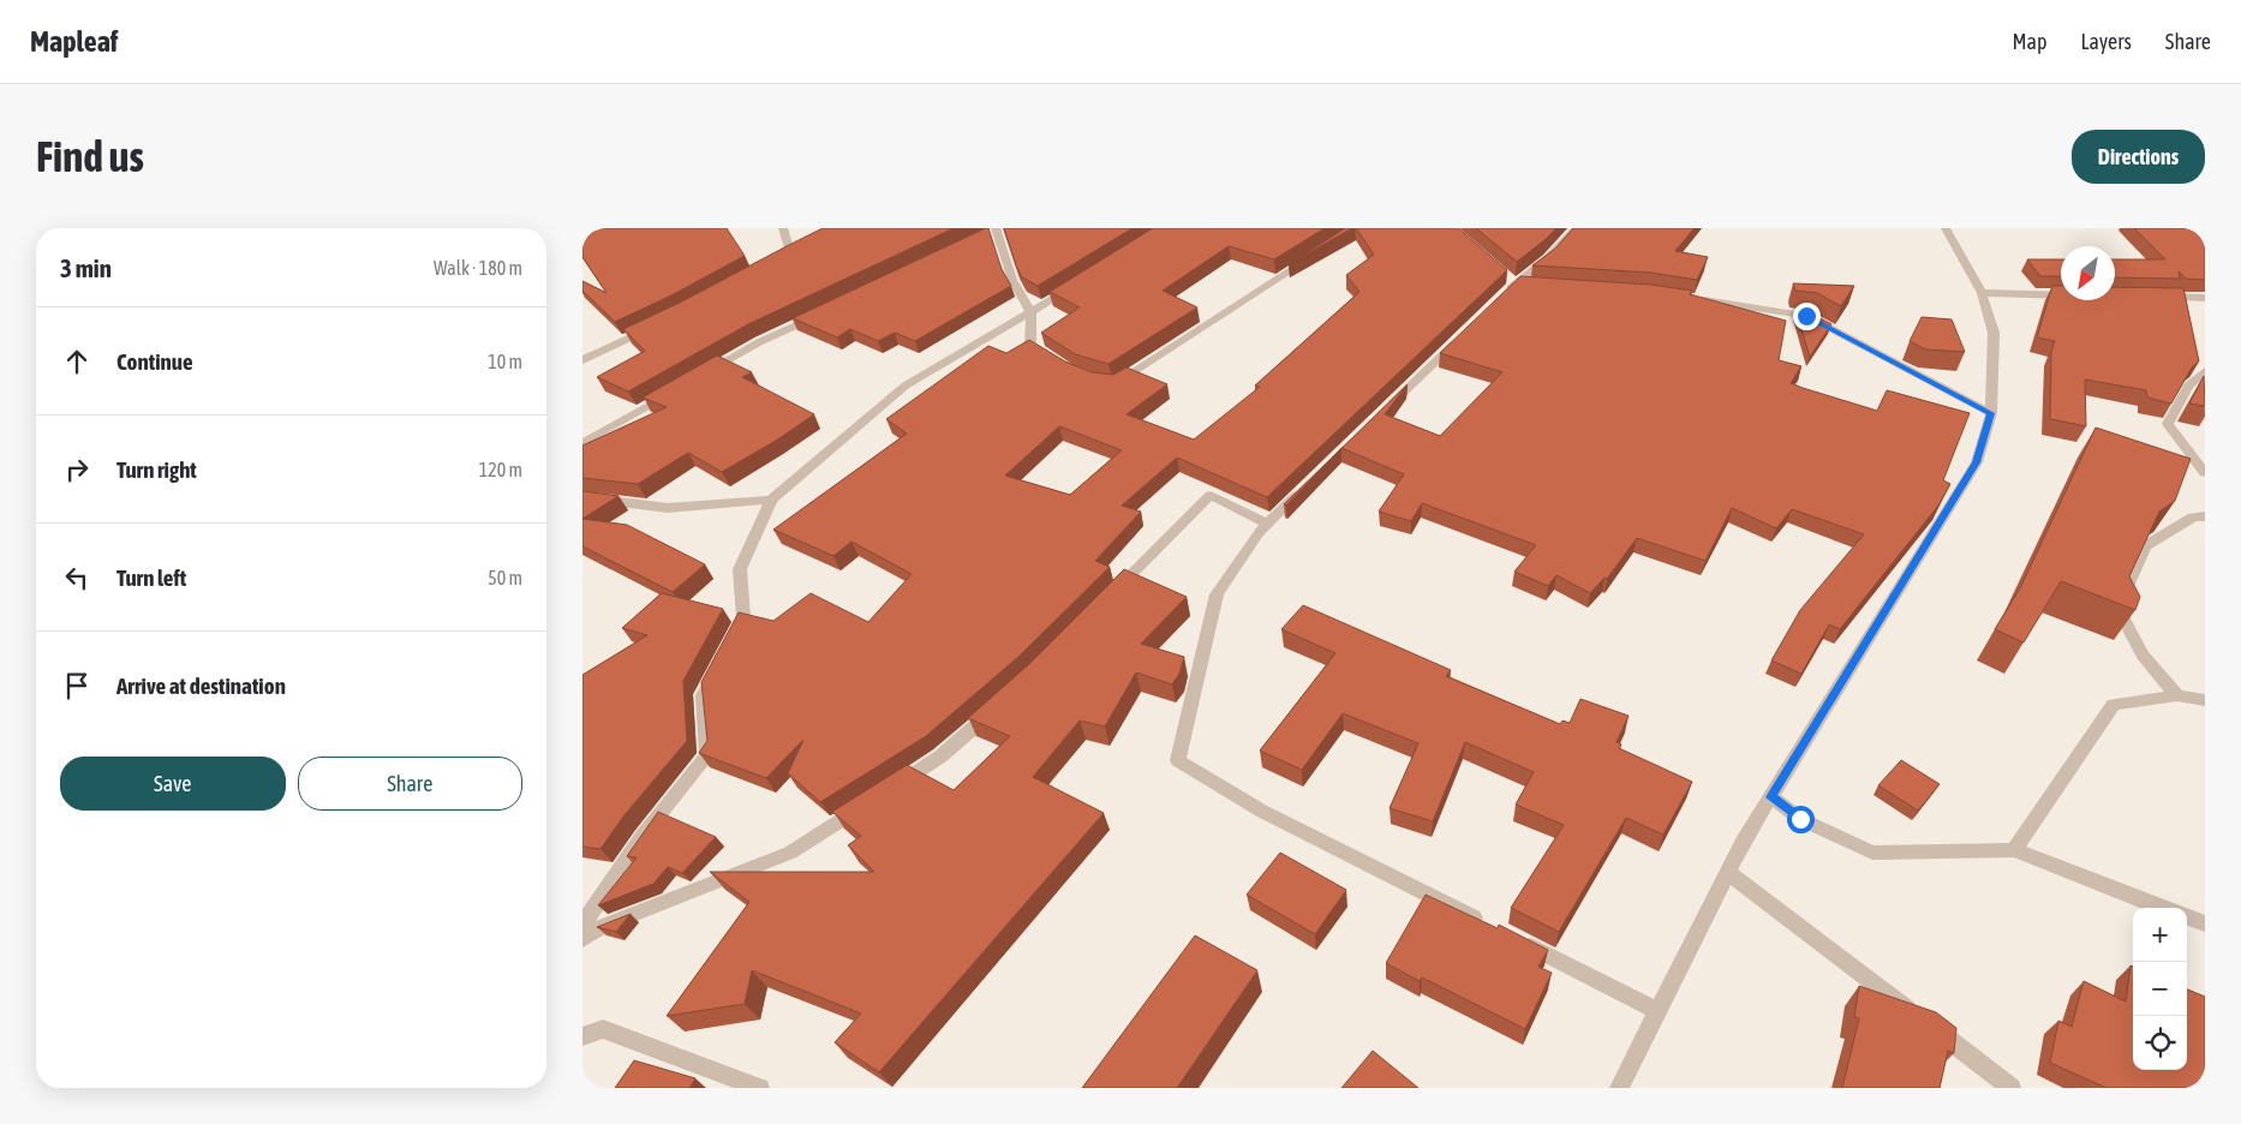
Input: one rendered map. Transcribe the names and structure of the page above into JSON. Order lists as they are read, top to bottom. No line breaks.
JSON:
{"north":"bottom left","page":{"header":"Mapleaf","nav":["Map","Layers","Share"],"buttons":["Directions",["Save","Share"]],"title":"Find us","heading":["3 min","Walk · 180 m"],"list":[["Continue","10 m"],["Turn right","120 m"],["Turn left","50 m"],"Arrive at destination"],"map_buttons":["+","−"]}}
